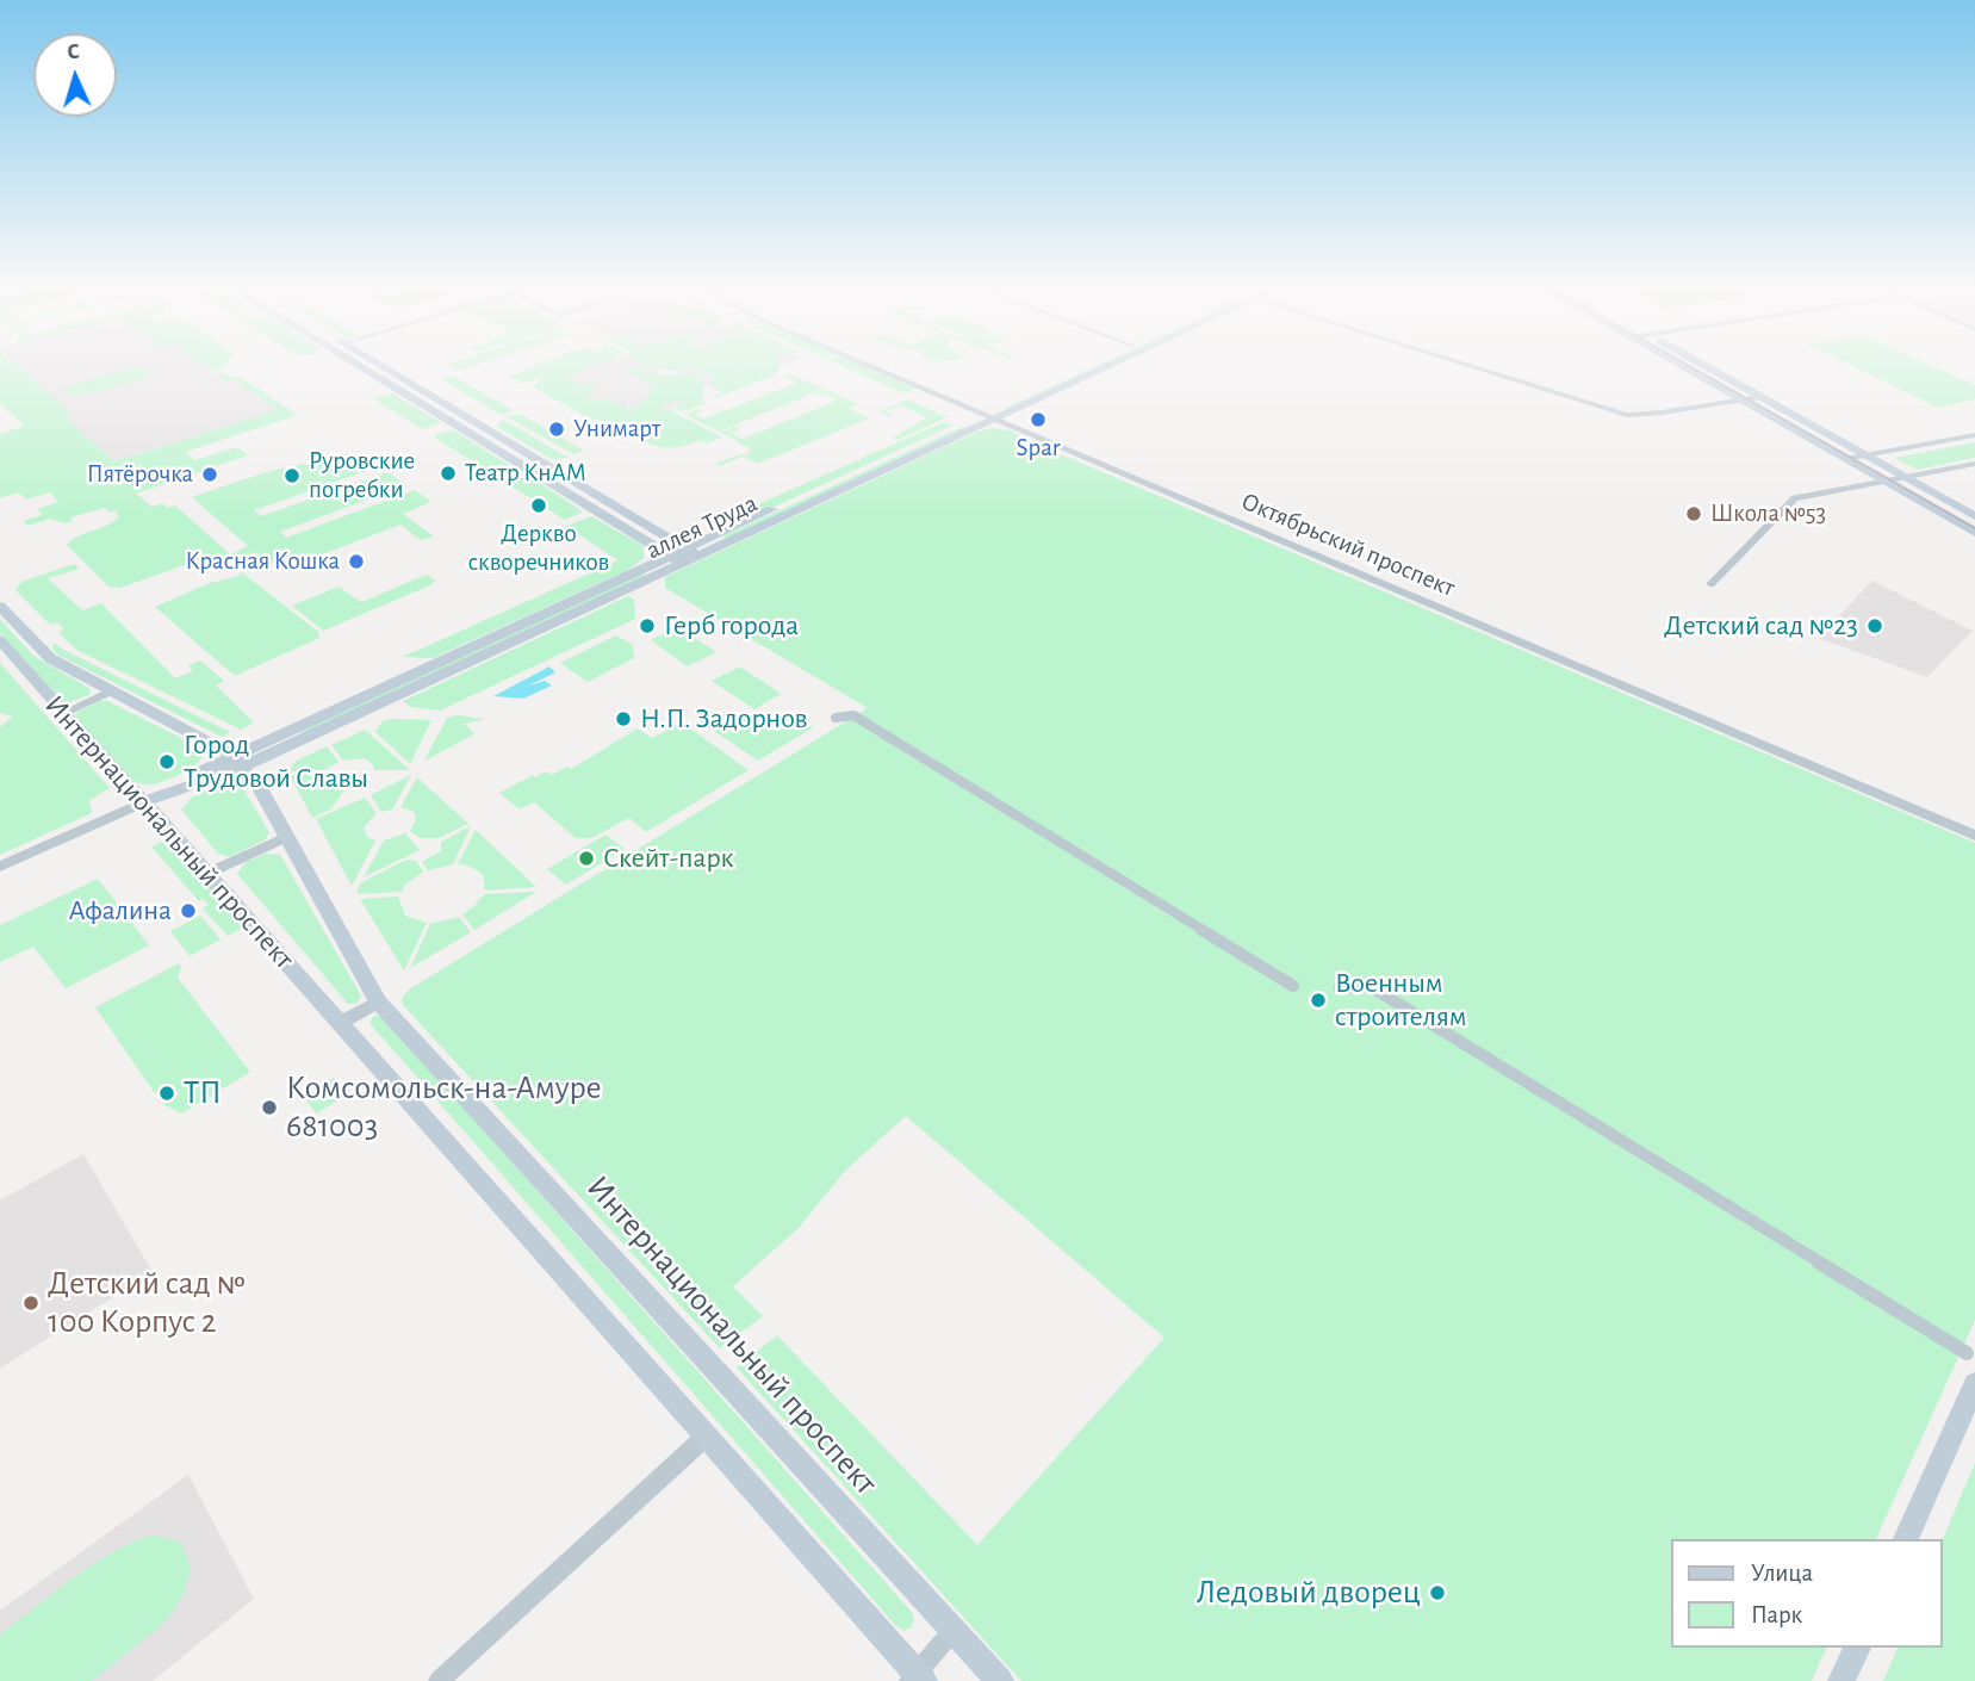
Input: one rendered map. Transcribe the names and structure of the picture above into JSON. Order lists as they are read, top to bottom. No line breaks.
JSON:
{"streets":{"main road":["аллея Труда","Интернациональный проспект"],"street":["Октябрьский проспект"]},"crossings":[["аллея Труда","Октябрьский проспект"],["аллея Труда","Интернациональный проспект"]],"places":["Spar","Унимарт","Театр КнАМ","Пятёрочка","Руровские погребки","Деркво скворечников","Школа №53","Красная Кошка","Герб города","Детский сад №23","Н.П. Задорнов","Город Трудовой Славы","Скейт-парк","Афалина","Военным строителям","ТП","Комсомольск-на-Амуре 681003","Детский сад № 100 Корпус 2","Ледовый дворец"],"legend":["Улица","Парк"],"north":"top"}
